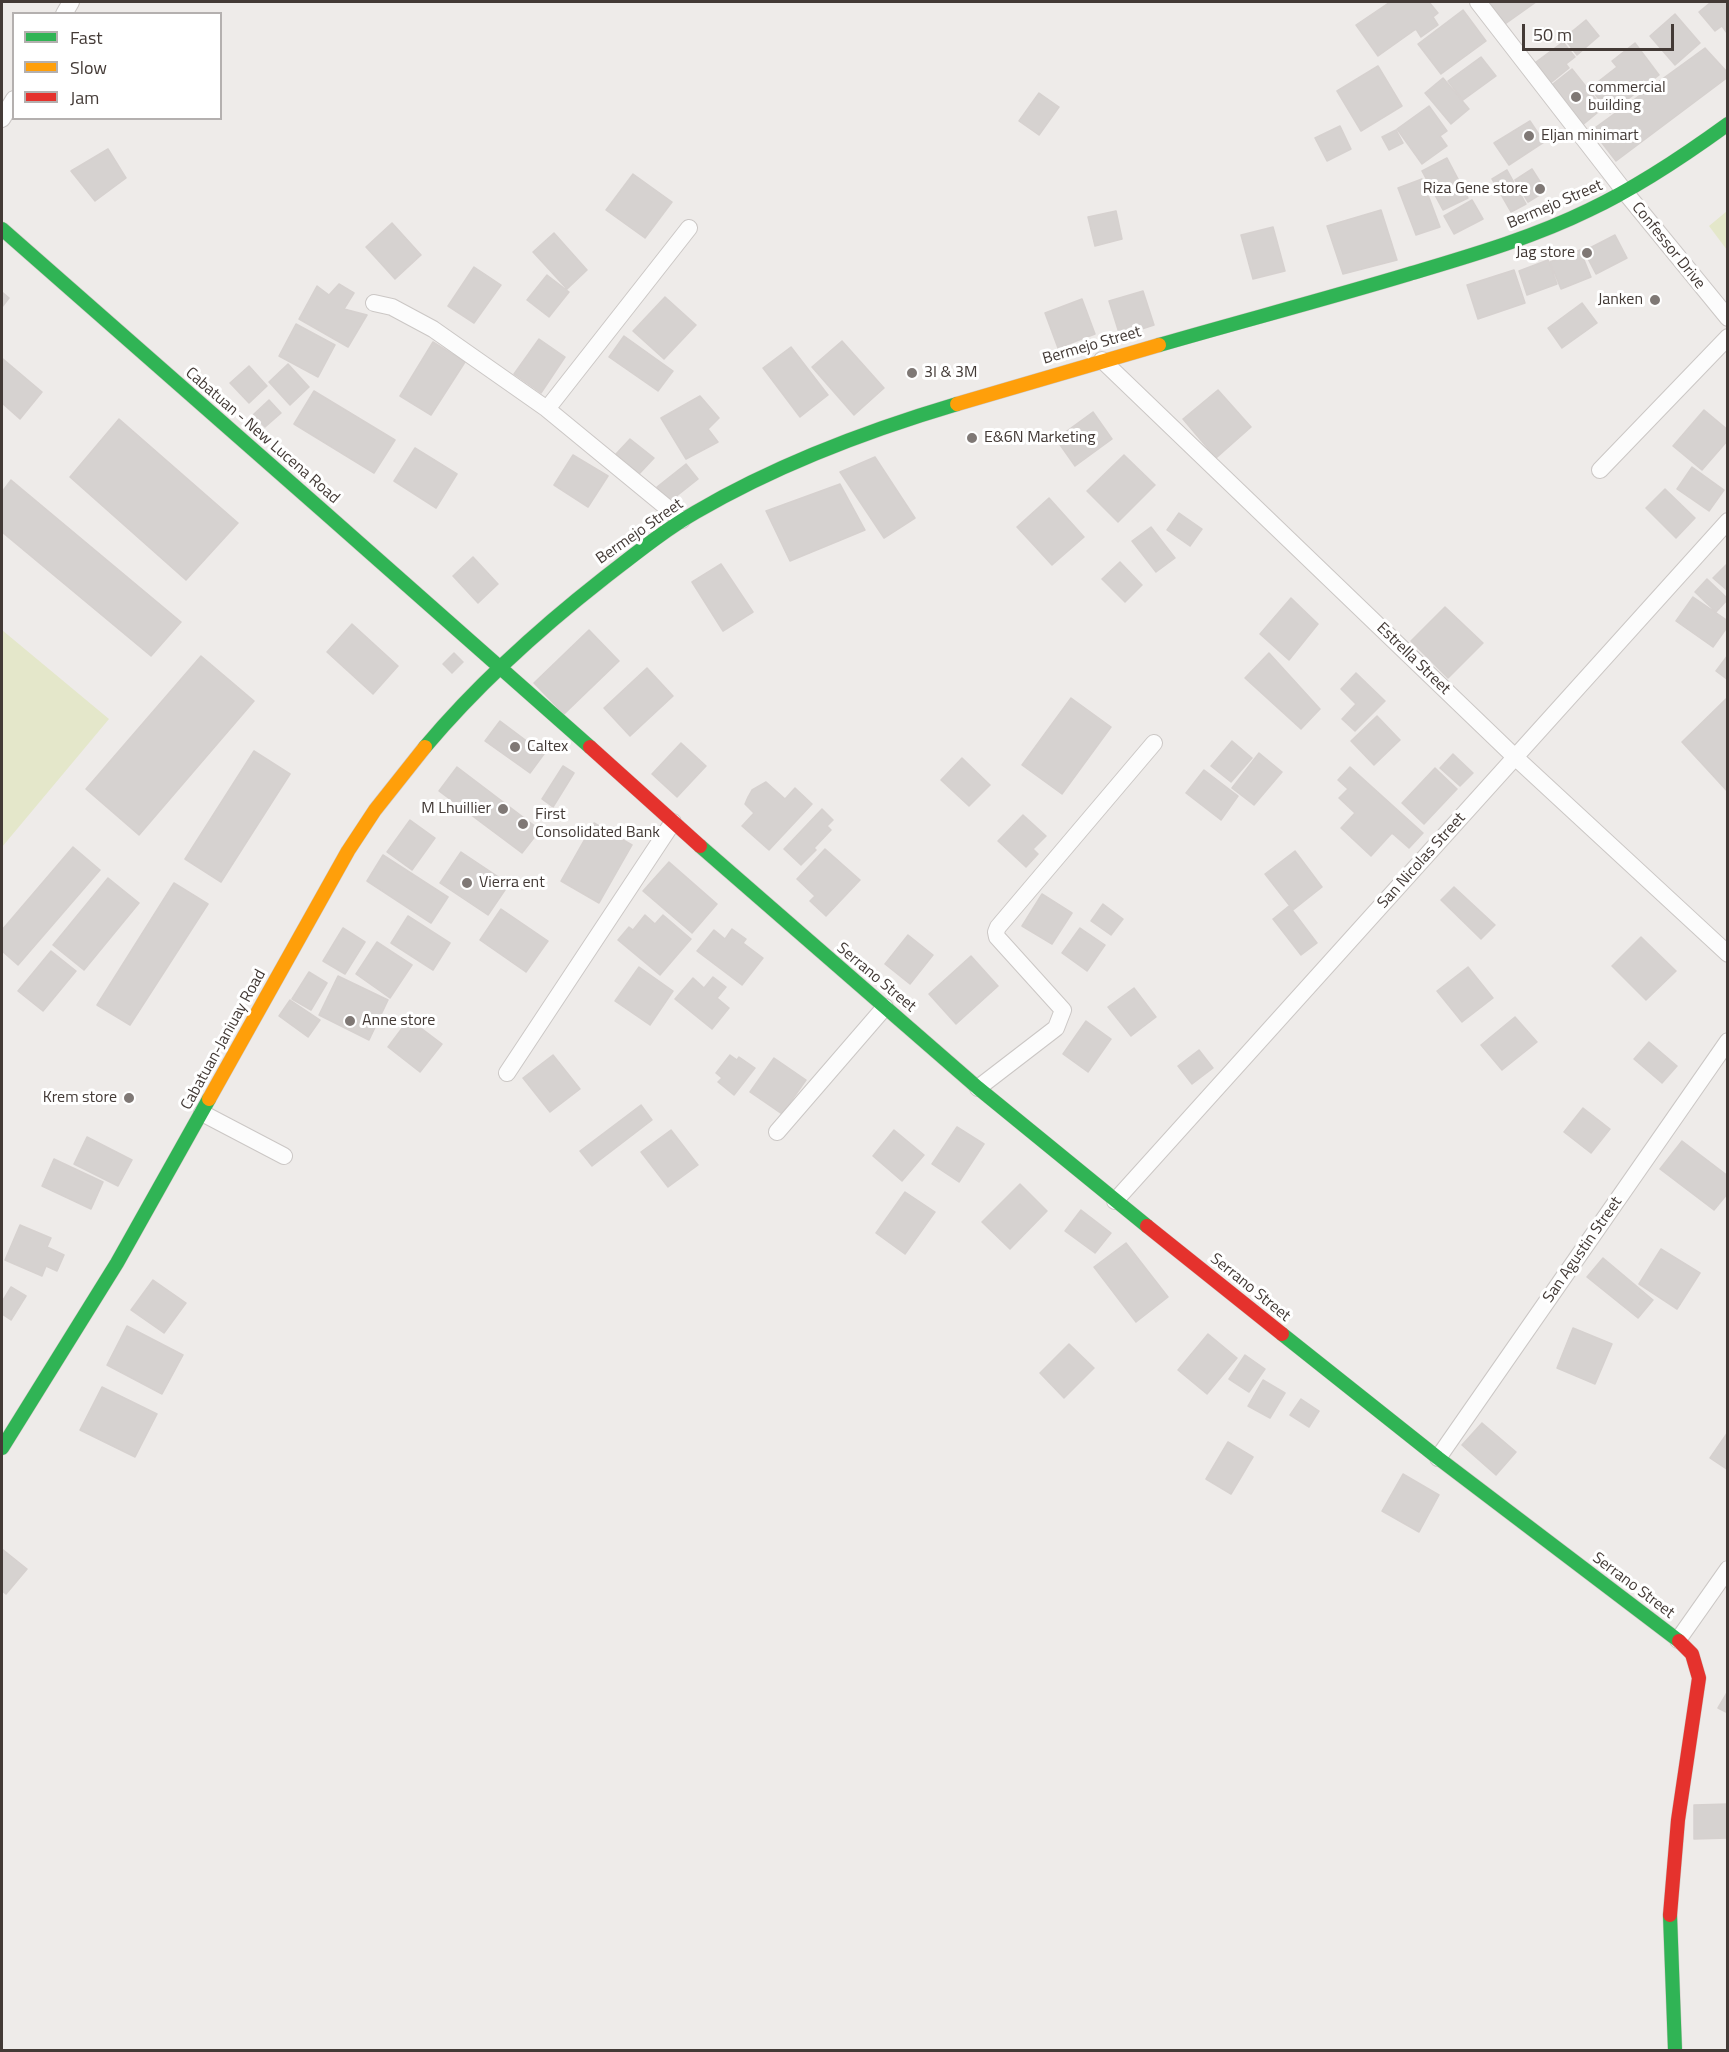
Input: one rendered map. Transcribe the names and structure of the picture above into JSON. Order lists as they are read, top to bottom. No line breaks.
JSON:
{"streets":{"main road":["Bermejo Street","Cabatuan - New Lucena Road","Serrano Street","Cabatuan-Janiuay Road"],"street":["Confessor Drive","Estrella Street","San Nicolas Street","San Agustin Street"]},"crossings":[["Bermejo Street","Confessor Drive"],["Bermejo Street","Cabatuan - New Lucena Road"],["Bermejo Street","Estrella Street"],["Bermejo Street","Serrano Street"],["Bermejo Street","Cabatuan-Janiuay Road"],["Cabatuan - New Lucena Road","Serrano Street"],["Cabatuan - New Lucena Road","Cabatuan-Janiuay Road"],["Estrella Street","San Nicolas Street"],["San Nicolas Street","Serrano Street"],["Serrano Street","Cabatuan-Janiuay Road"],["Serrano Street","San Agustin Street"]],"places":["commercial building","Eljan minimart","Riza Gene store","Jag store","Janken","3I & 3M","E&6N Marketing","Caltex","M Lhuillier","First Consolidated Bank","Vierra ent","Anne store","Krem store"],"legend":["Fast","Slow","Jam"],"scale_bar":"50 m"}
